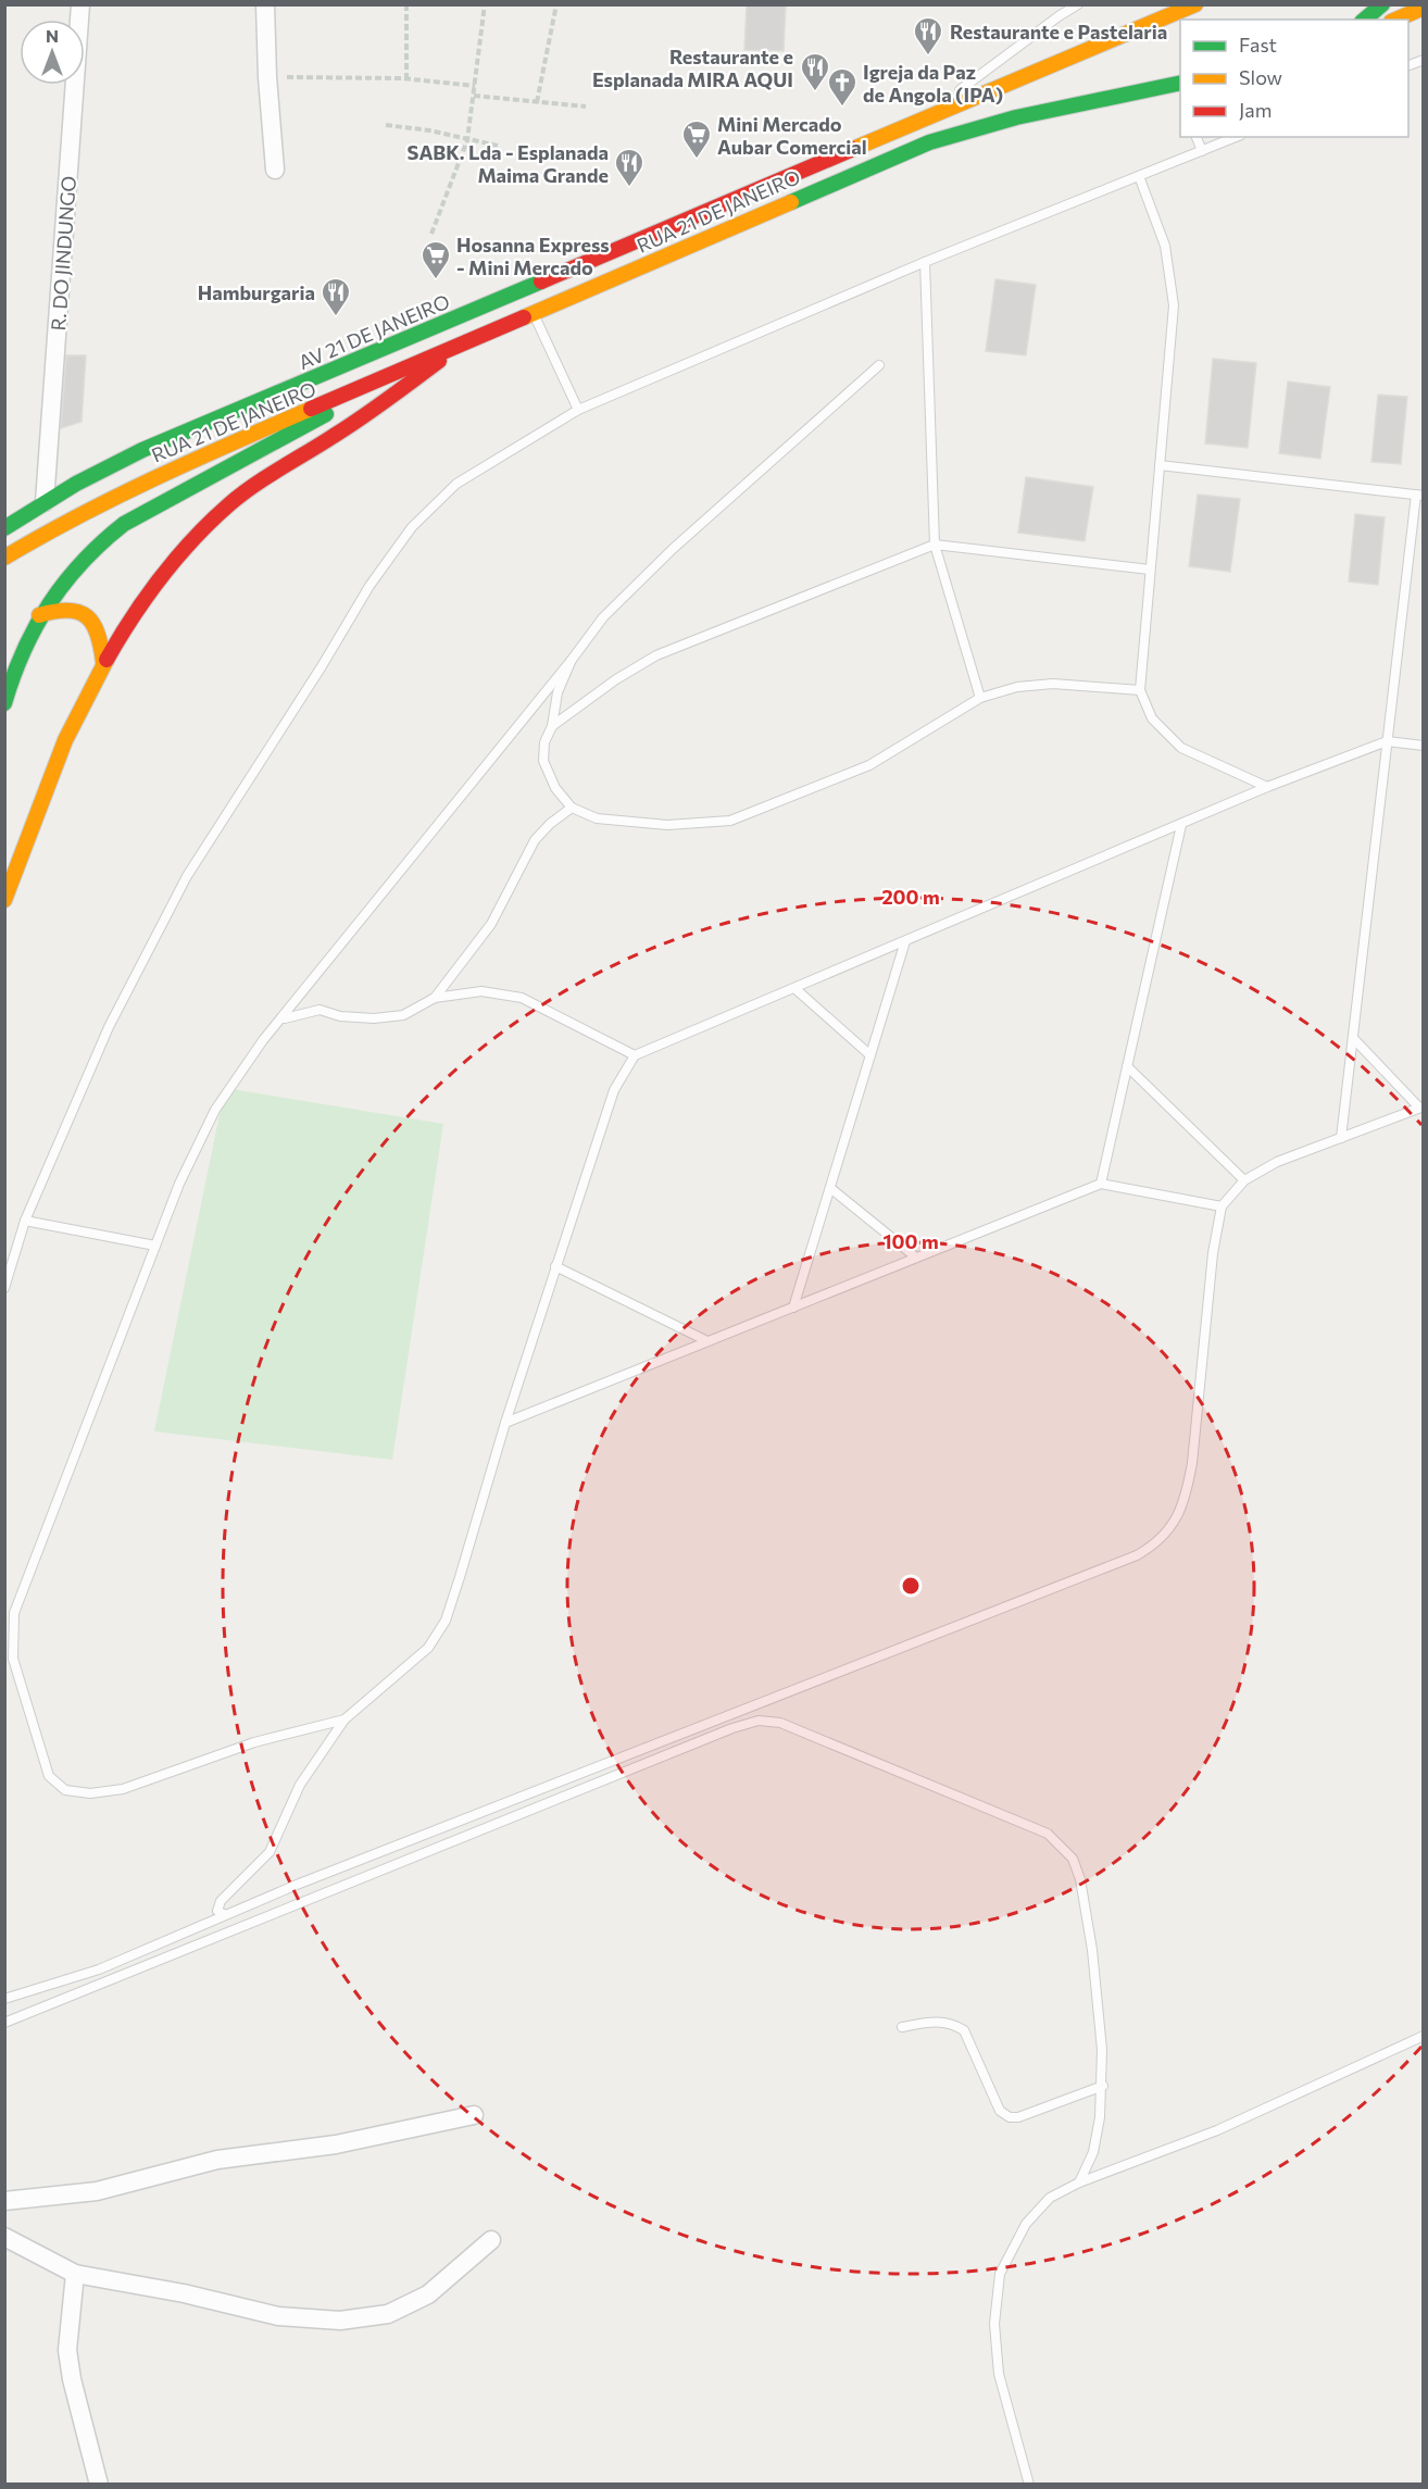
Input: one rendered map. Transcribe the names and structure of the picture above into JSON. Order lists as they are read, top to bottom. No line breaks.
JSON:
{"streets":{"main road":["RUA 21 DE JANEIRO","AV 21 DE JANEIRO"],"street":["R. DO JINDUNGO"]},"crossings":[["RUA 21 DE JANEIRO","AV 21 DE JANEIRO"],["R. DO JINDUNGO","AV 21 DE JANEIRO"]],"places":{"restaurant":["Restaurante e Pastelaria","Restaurante e Esplanada MIRA AQUI","SABK. Lda - Esplanada Maima Grande","Hamburgaria"],"church":["Igreja da Paz de Angola (IPA)"],"supermarket":["Mini Mercado Aubar Comercial","Hosanna Express - Mini Mercado"]},"legend":["Fast","Slow","Jam"],"north":"top","rings":["200 m","100 m"]}
